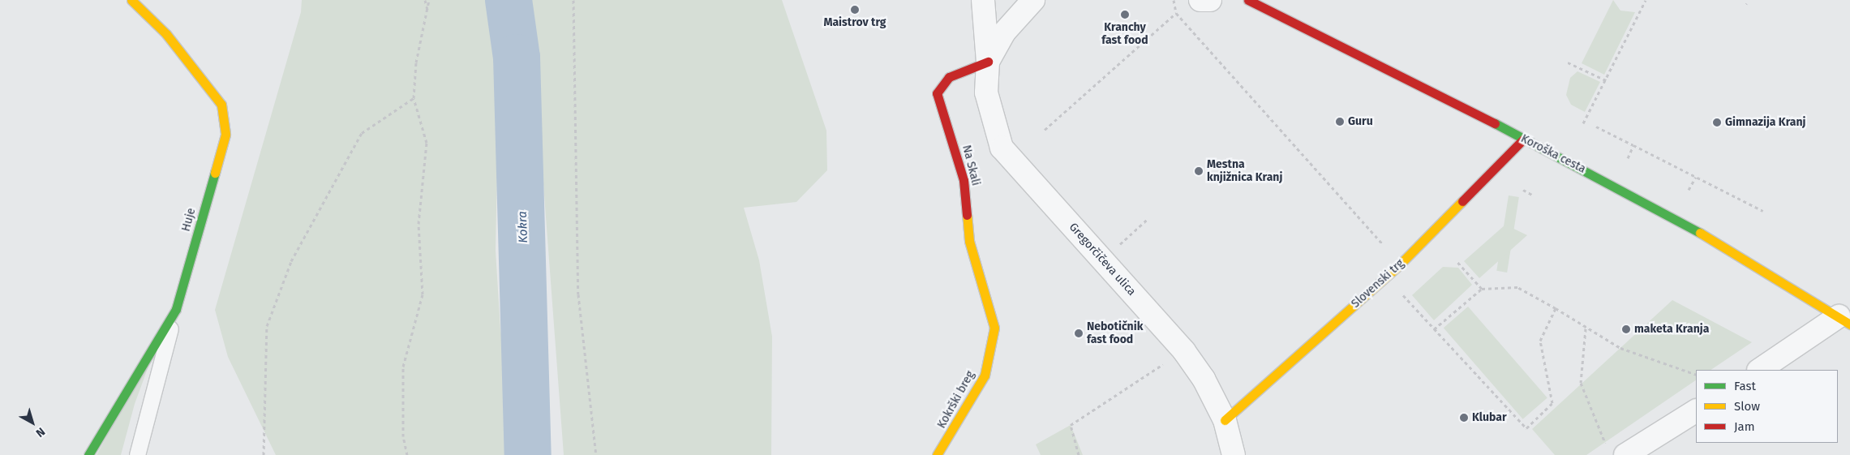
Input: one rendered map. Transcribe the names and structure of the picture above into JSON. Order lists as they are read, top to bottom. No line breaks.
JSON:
{"streets":{"street":["Koroška cesta","Na Skali","Huje","Gregorčičeva ulica","Slovenski trg","Kokrški breg"]},"crossings":[["Koroška cesta","Slovenski trg"],["Na Skali","Gregorčičeva ulica"],["Na Skali","Kokrški breg"],["Gregorčičeva ulica","Slovenski trg"]],"water":["Kokra"],"places":["Maistrov trg","Kranchy fast food","Guru","Gimnazija Kranj","Mestna knjižnica Kranj","maketa Kranja","Nebotičnik fast food","Klubar"],"legend":["Fast","Slow","Jam"],"north":"bottom right"}
